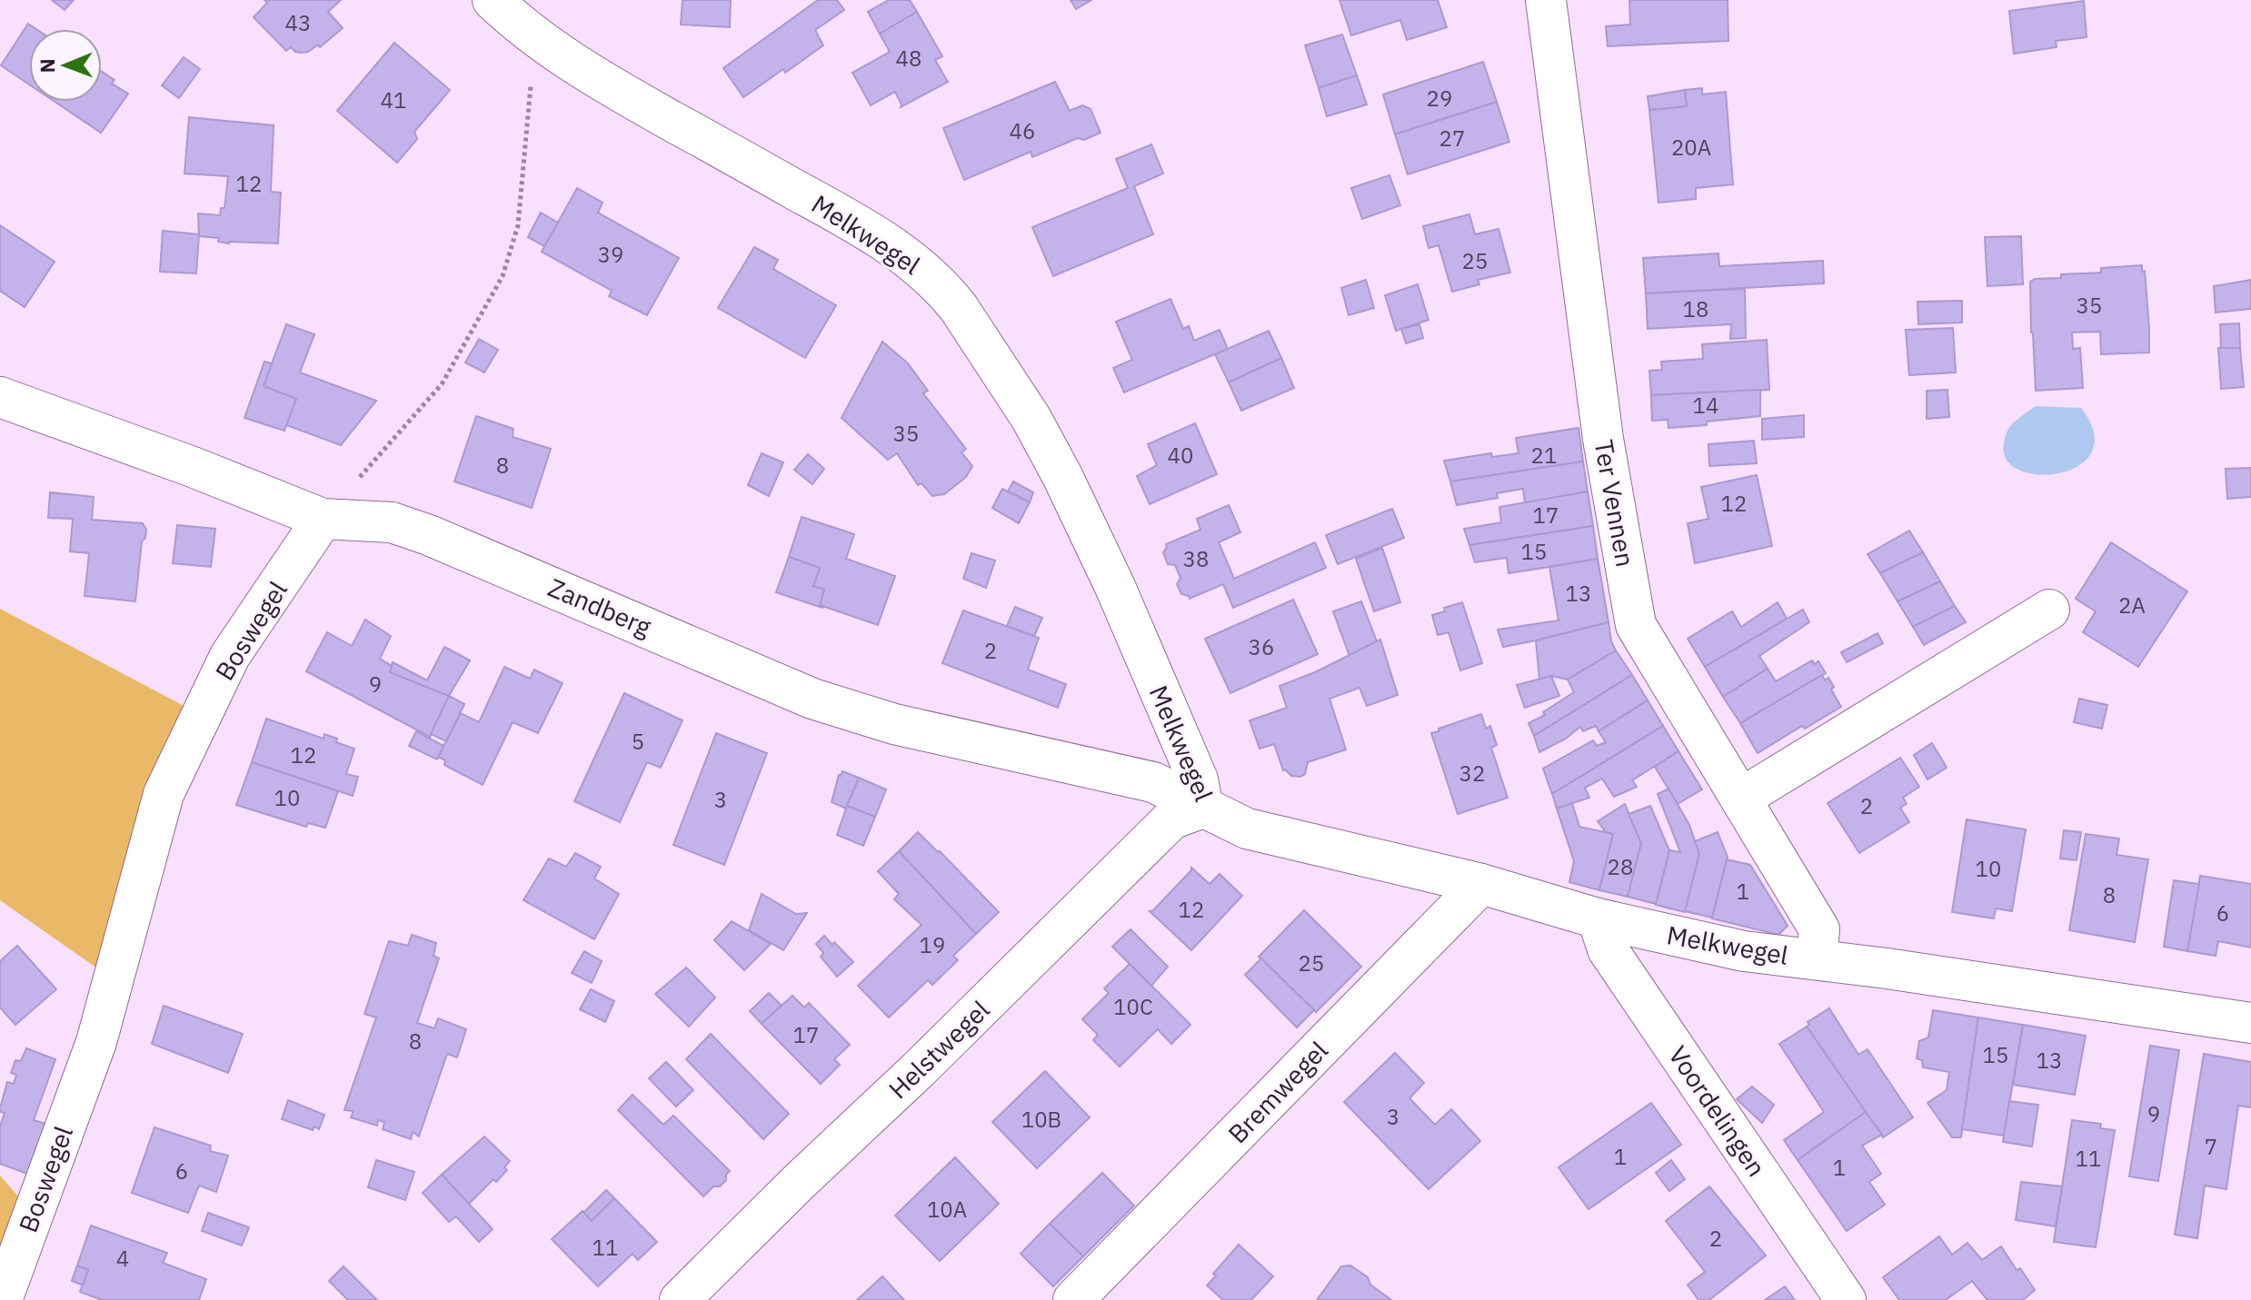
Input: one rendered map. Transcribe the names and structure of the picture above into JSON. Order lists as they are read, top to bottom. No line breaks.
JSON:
{"streets":{"street":["Melkwegel","Ter Vennen","Zandberg","Boswegel","Helstwegel","Bremwegel","Voordelingen"]},"crossings":[["Melkwegel","Ter Vennen"],["Melkwegel","Zandberg"],["Melkwegel","Helstwegel"],["Melkwegel","Bremwegel"],["Melkwegel","Voordelingen"],["Zandberg","Boswegel"],["Zandberg","Helstwegel"]],"house_numbers":["43","48","29","41","46","27","20A","12","39","25","35","18","14","35","40","21","8","12","17","15","38","13","2A","36","2","9","5","12","32","10","3","2","28","10","1","8","12","6","19","25","10C","17","8","15","13","9","3","10B","7","1","11","1","6","10A","2","11","4"],"north":"left"}
